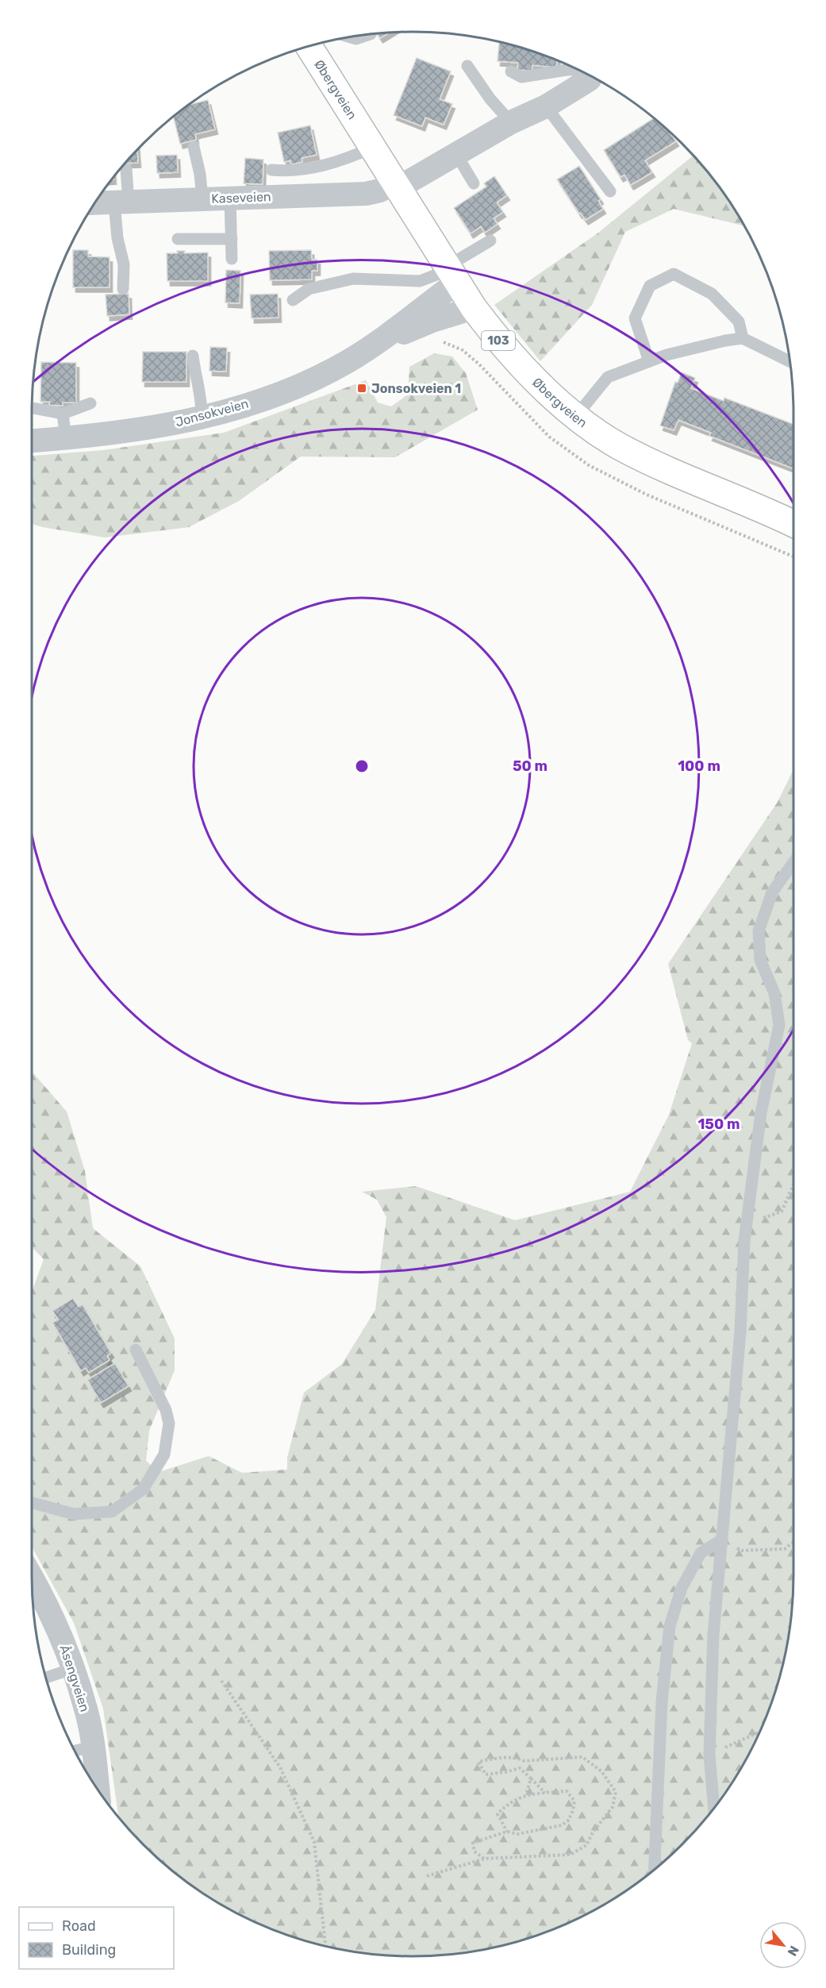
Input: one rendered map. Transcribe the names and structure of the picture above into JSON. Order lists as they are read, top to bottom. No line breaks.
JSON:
{"streets":{"main road":["Øbergveien","103"],"street":["Kaseveien","Jonsokveien","Åsengveien"]},"crossings":[["Øbergveien","Kaseveien"],["Øbergveien","Jonsokveien"]],"places":{"transit":["Jonsokveien 1"]},"legend":["Road","Building"],"north":"bottom right","rings":["50 m","100 m","150 m"]}
